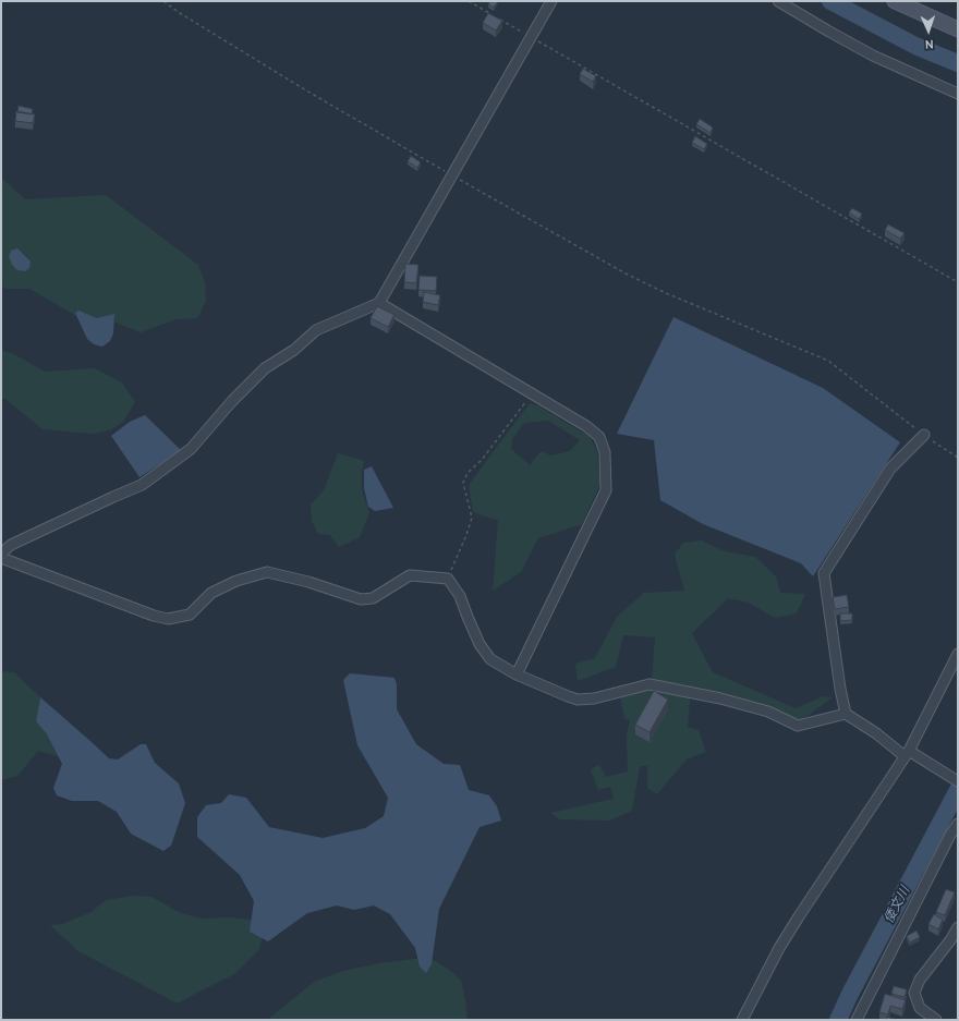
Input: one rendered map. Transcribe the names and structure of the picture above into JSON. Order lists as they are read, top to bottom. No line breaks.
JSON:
{"water":["倭文川"],"north":"bottom"}
